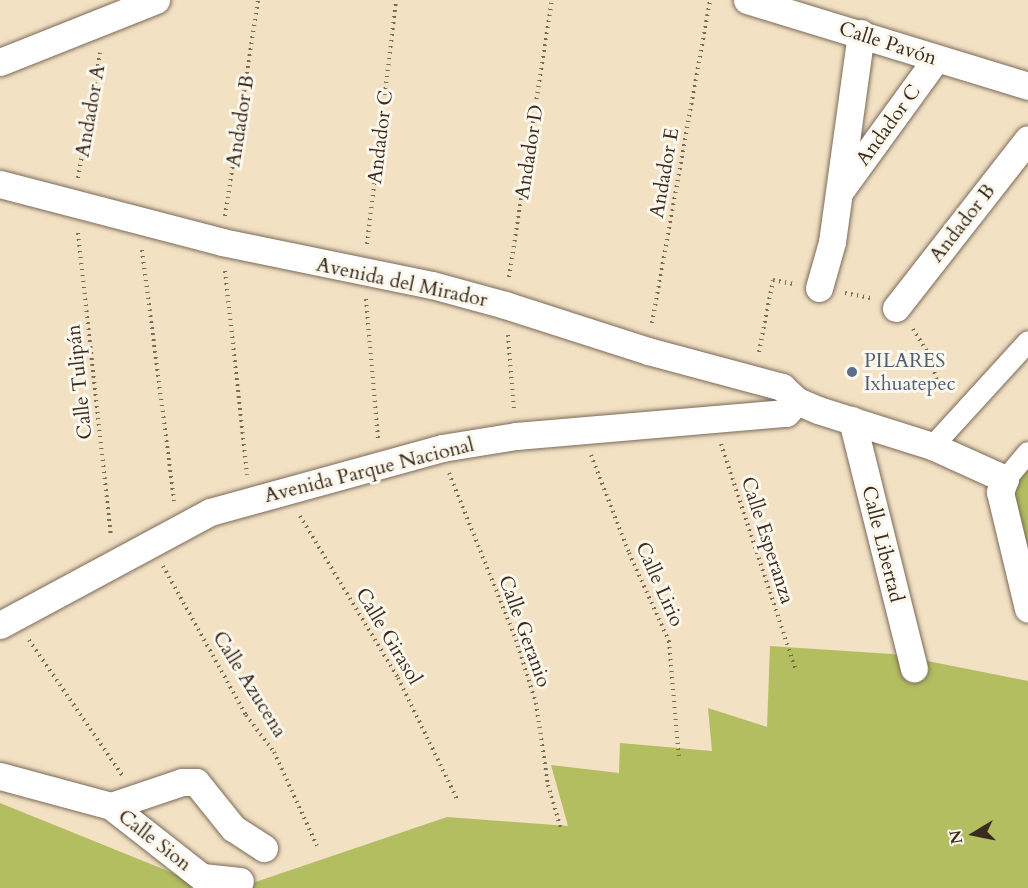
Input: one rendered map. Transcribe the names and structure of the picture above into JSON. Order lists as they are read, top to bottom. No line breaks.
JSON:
{"streets":{"street":["Calle Pavón","Andador B","Andador C","Avenida del Mirador","Avenida Parque Nacional","Calle Libertad","Calle Sion"],"path":["Andador A","Andador D","Andador E","Calle Tulipán","Calle Esperanza","Calle Lirio","Calle Geranio","Calle Girasol","Calle Azucena"]},"crossings":[["Calle Pavón","Andador C"],["Andador A","Avenida del Mirador"],["Andador A","Calle Tulipán"],["Andador B","Avenida del Mirador"],["Andador C","Avenida del Mirador"],["Andador D","Avenida del Mirador"],["Andador E","Avenida del Mirador"],["Avenida del Mirador","Calle Tulipán"],["Avenida del Mirador","Avenida Parque Nacional"],["Avenida del Mirador","Calle Libertad"],["Calle Tulipán","Avenida Parque Nacional"],["Avenida Parque Nacional","Calle Esperanza"],["Avenida Parque Nacional","Calle Lirio"],["Avenida Parque Nacional","Calle Geranio"],["Avenida Parque Nacional","Calle Girasol"],["Avenida Parque Nacional","Calle Azucena"]],"places":["PILARES Ixhuatepec"],"north":"left"}
